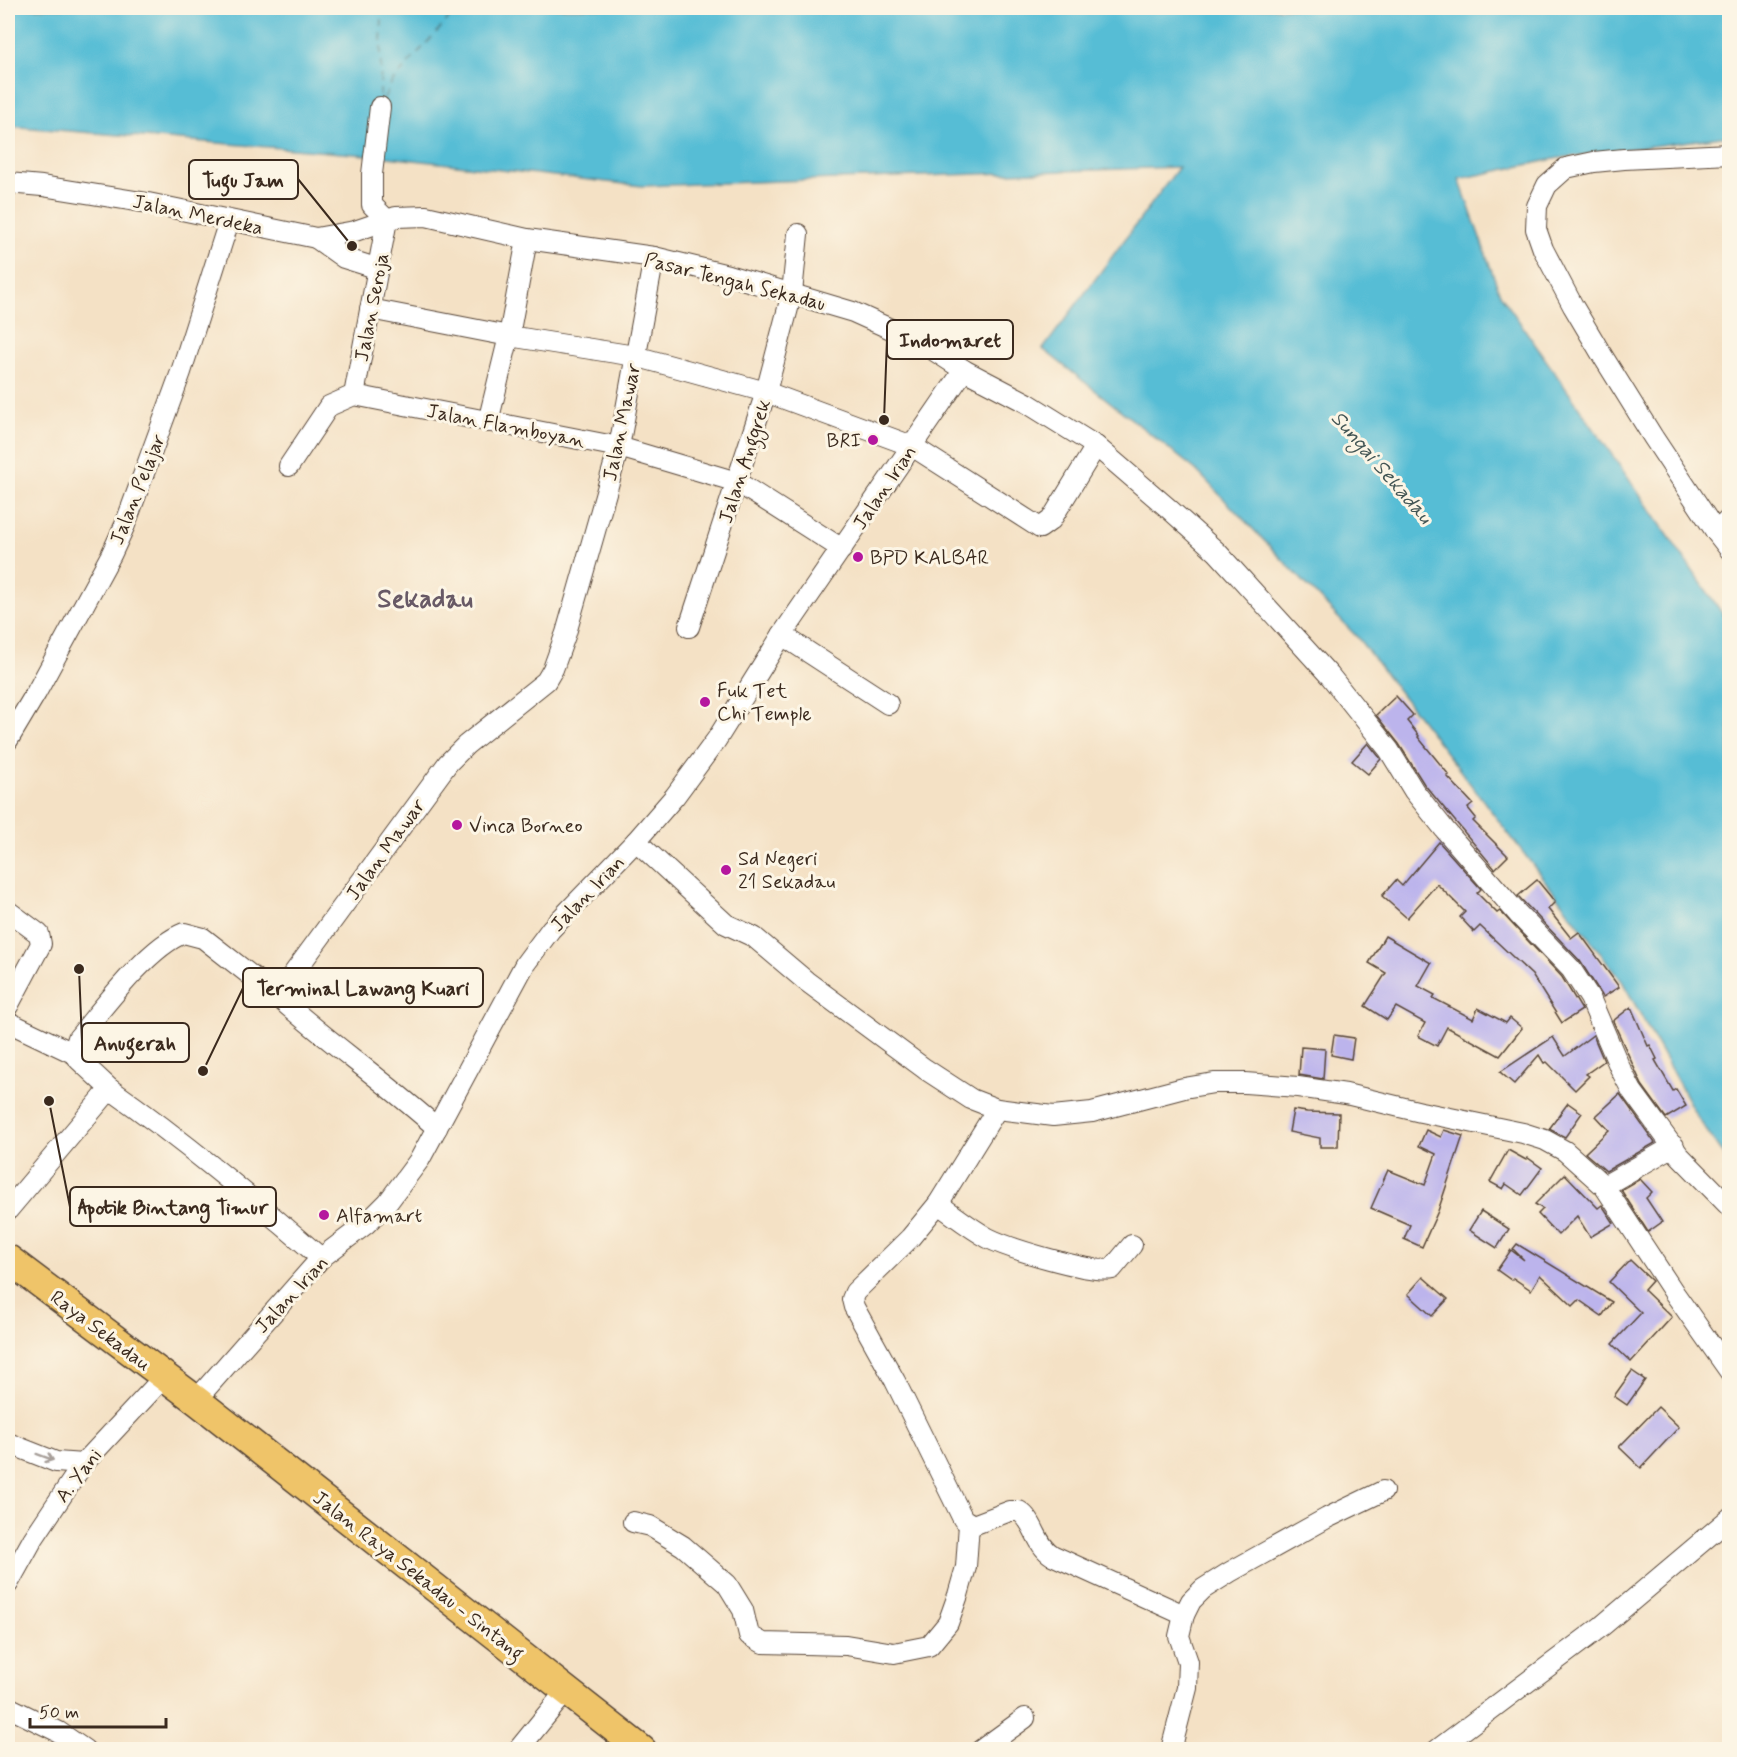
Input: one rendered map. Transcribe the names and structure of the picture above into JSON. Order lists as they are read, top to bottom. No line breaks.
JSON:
{"streets":{"highway":["Raya Sekadau","Jalan Raya Sekadau - Sintang"],"street":["Jalan Merdeka","Pasar Tengah Sekadau","Jalan Seroja","Jalan Mawar","Jalan Flamboyan","Jalan Anggrek","Jalan Irian","Jalan Pelajar","A. Yani"]},"crossings":[["Jalan Merdeka","Pasar Tengah Sekadau"],["Jalan Merdeka","Jalan Seroja"],["Jalan Merdeka","Jalan Pelajar"],["Pasar Tengah Sekadau","Jalan Seroja"],["Pasar Tengah Sekadau","Jalan Mawar"],["Pasar Tengah Sekadau","Jalan Anggrek"],["Pasar Tengah Sekadau","Jalan Irian"],["Jalan Seroja","Jalan Flamboyan"],["Jalan Mawar","Jalan Flamboyan"],["Jalan Flamboyan","Jalan Anggrek"],["Jalan Flamboyan","Jalan Irian"],["Jalan Irian","Raya Sekadau"],["Jalan Irian","Jalan Raya Sekadau - Sintang"],["Raya Sekadau","A. Yani"],["Raya Sekadau","Jalan Raya Sekadau - Sintang"]],"districts":["Sekadau"],"water":["Sungai Sekadau"],"places":["Tugu Jam","Indomaret","BRI","BPD KALBAR","Fuk Tet Chi Temple","Vinca Borneo","Sd Negeri 21 Sekadau","Anugerah","Terminal Lawang Kuari","Apotik Bintang Timur","Alfamart"],"scale_bar":"50 m"}
